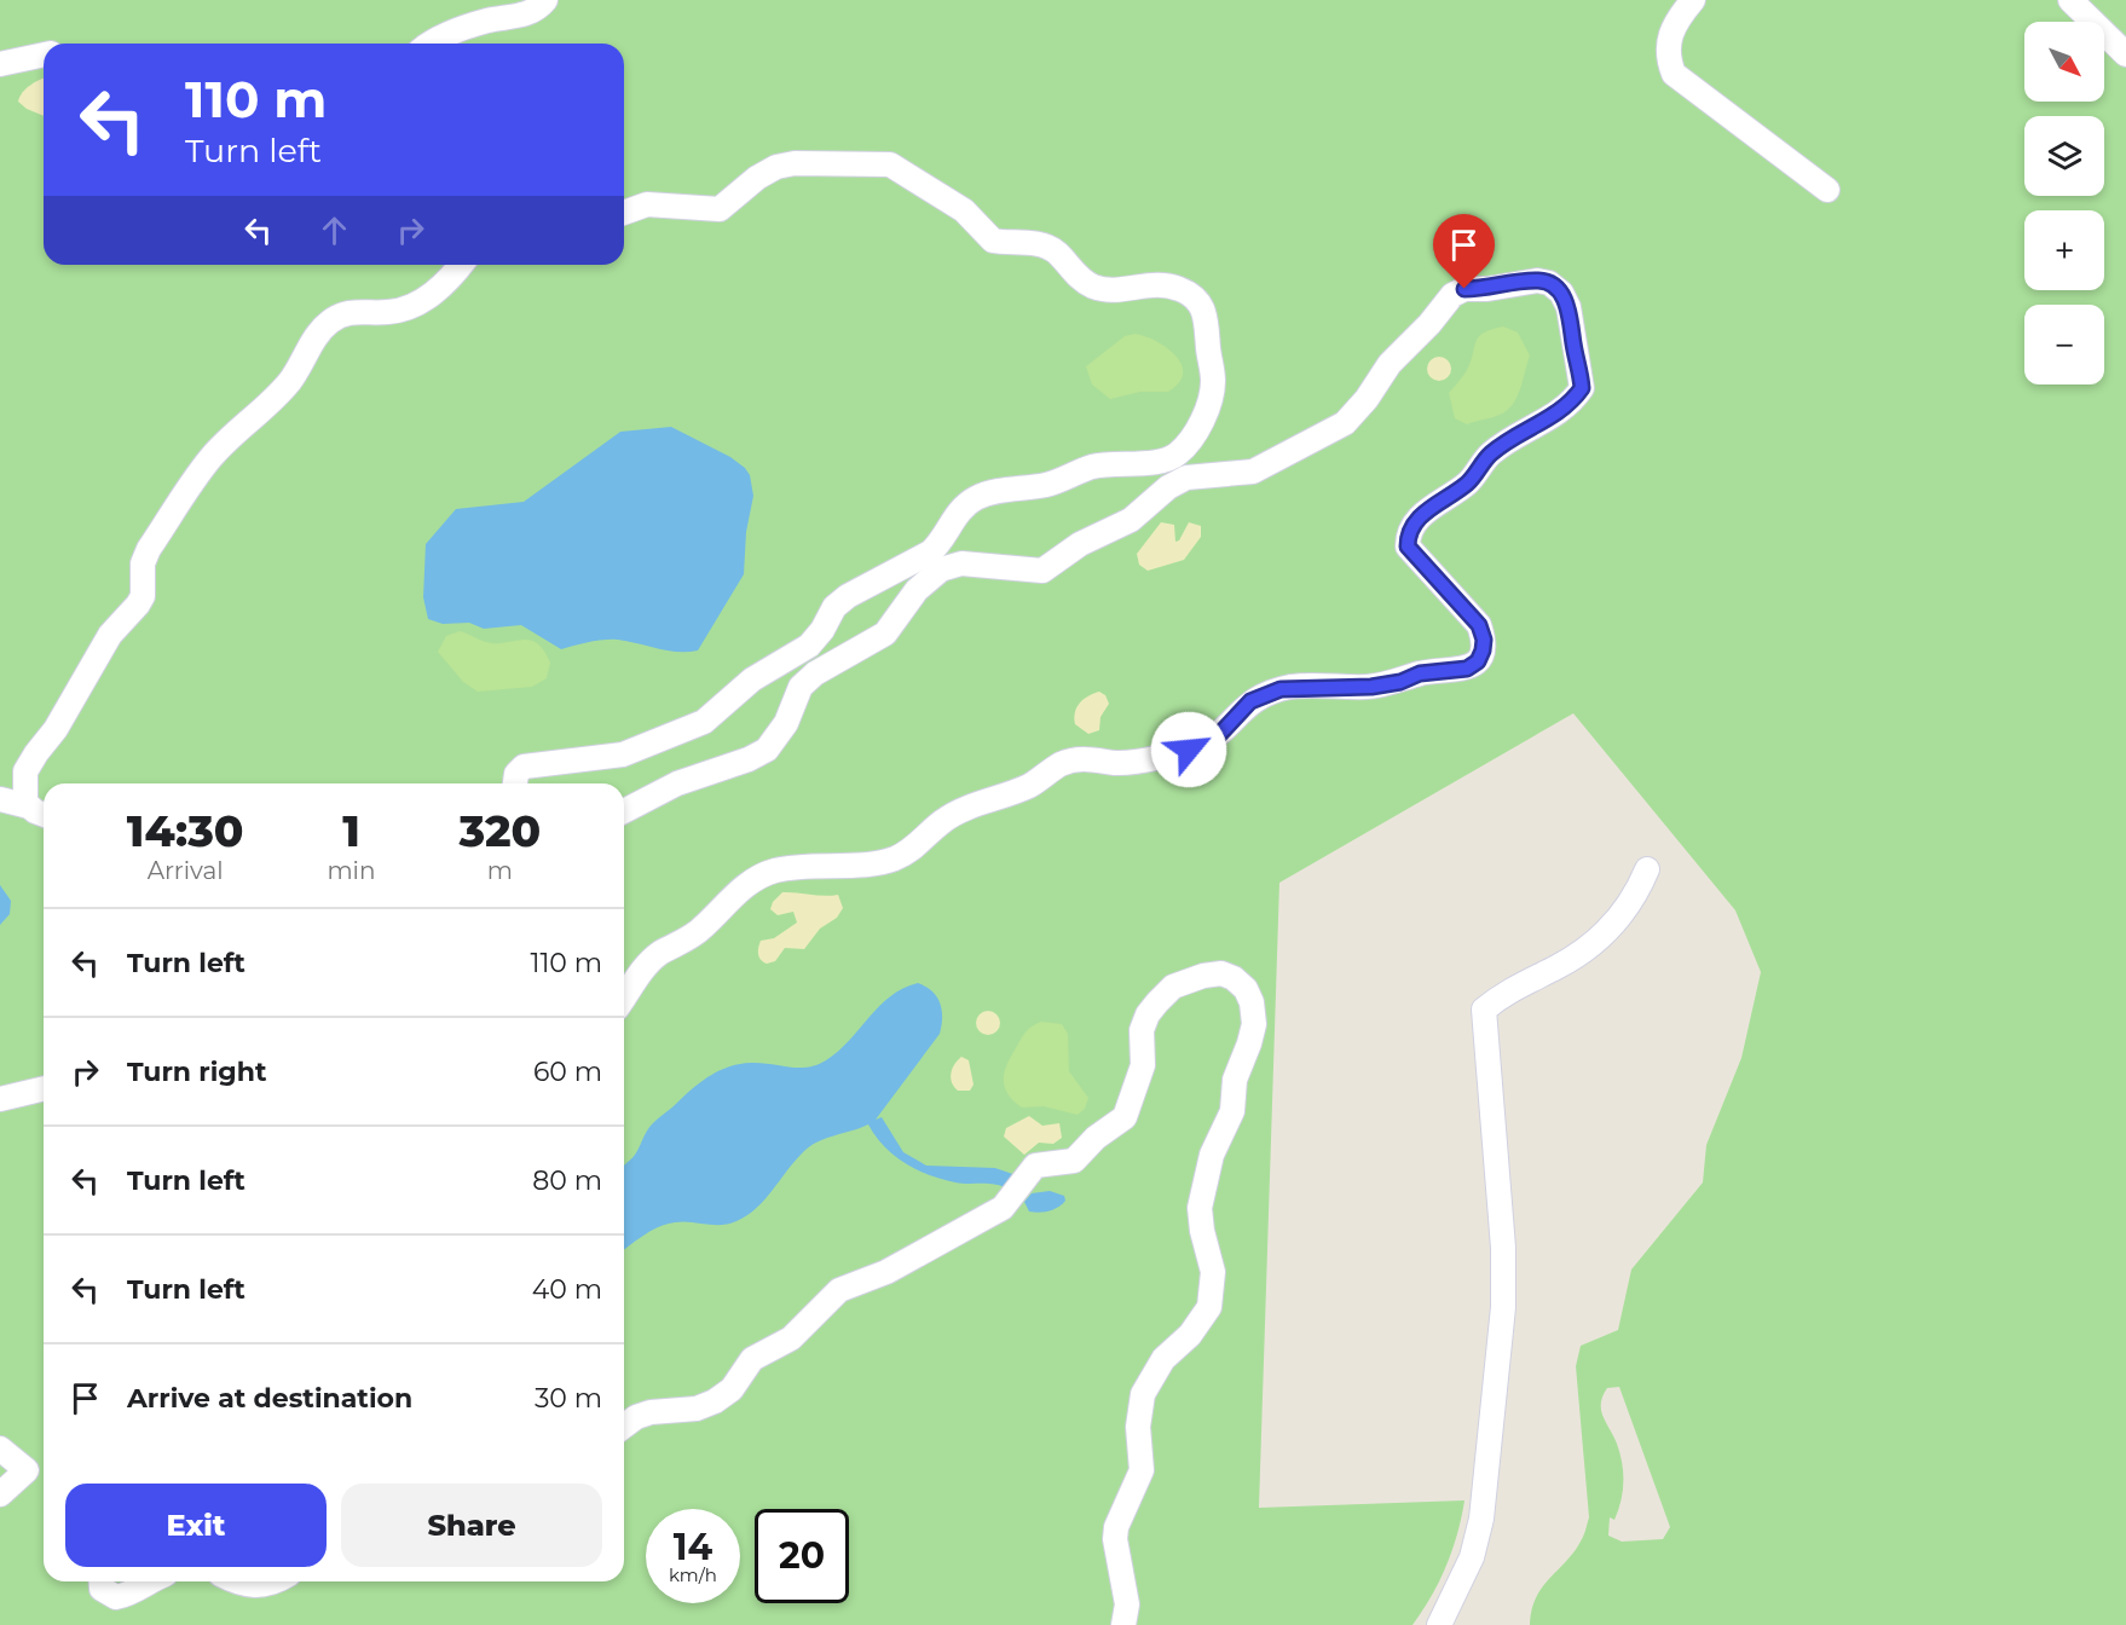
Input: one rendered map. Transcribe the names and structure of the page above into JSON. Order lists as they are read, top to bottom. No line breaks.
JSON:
{"north":"bottom right","page":{"map_buttons":["+","−"],"turn":["110 m","Turn left"],"eta":["14:30","Arrival","1","min","320","m"],"list":[{"name":"Turn left","value":"110 m"},{"name":"Turn right","value":"60 m"},{"name":"Turn left","value":"80 m"},{"name":"Turn left","value":"40 m"},{"name":"Arrive at destination","value":"30 m"}],"buttons":["Exit","Share"],"speed":"14 km/h","limit":"20"}}
